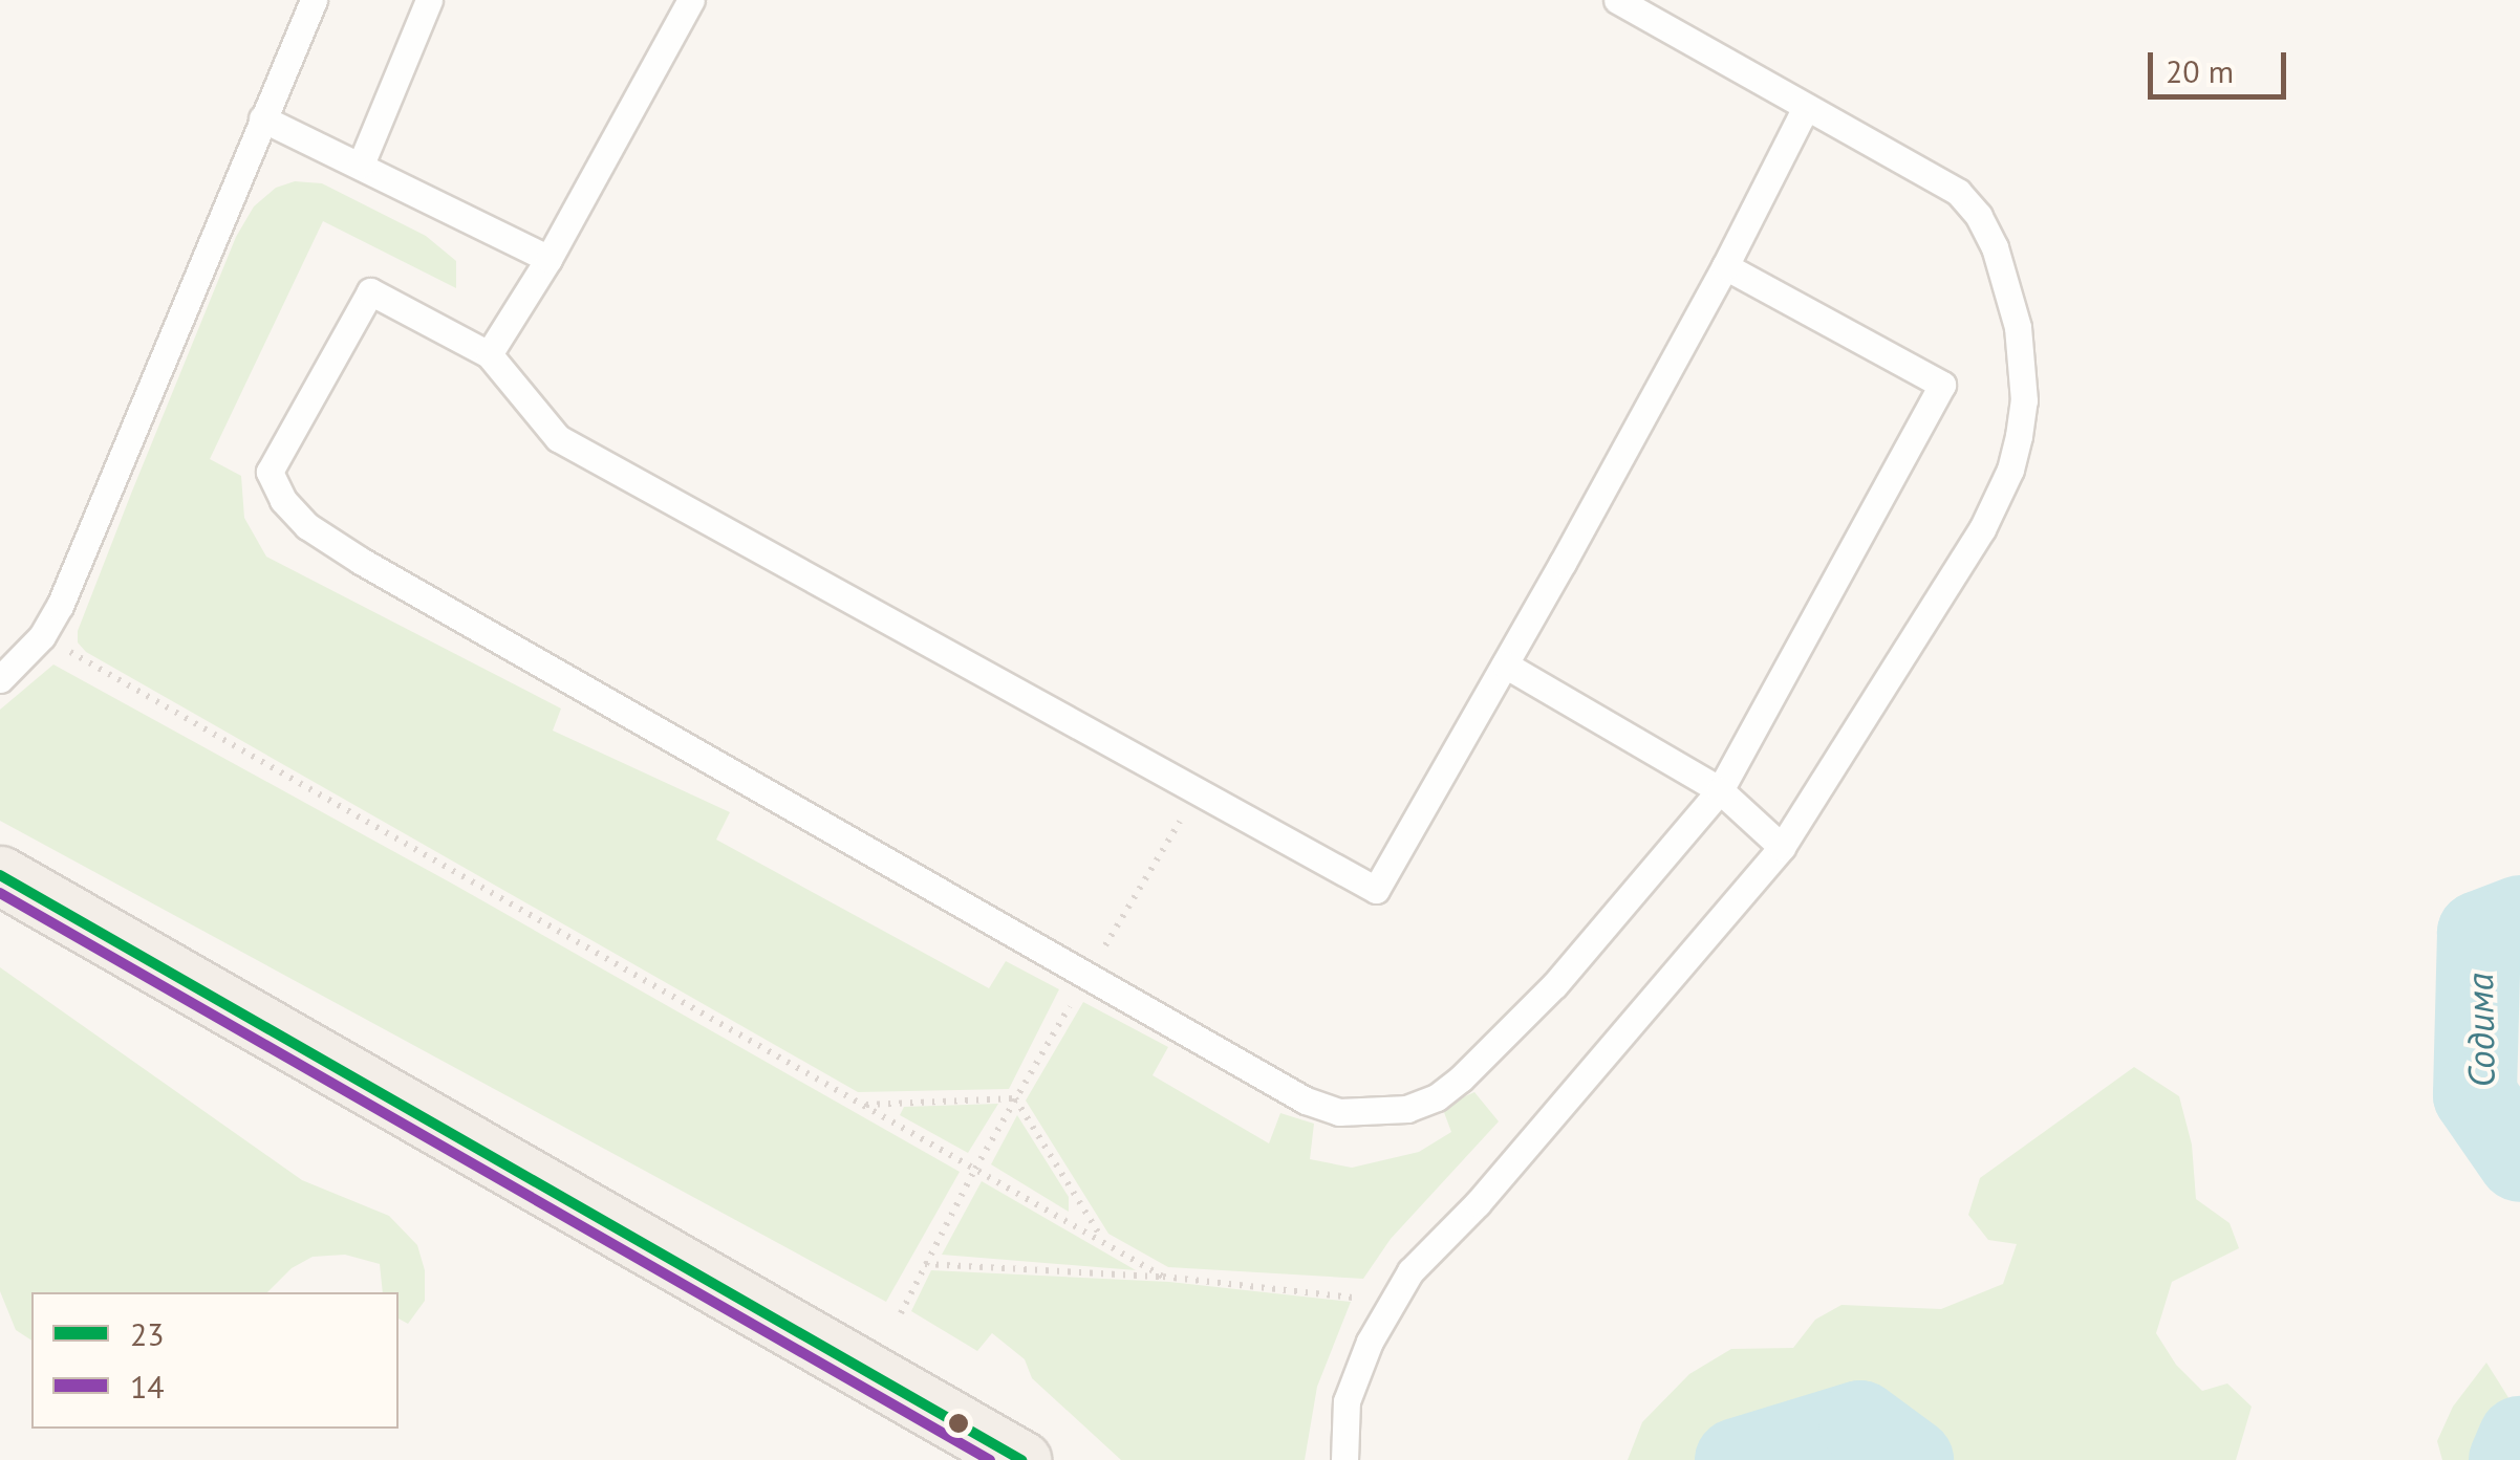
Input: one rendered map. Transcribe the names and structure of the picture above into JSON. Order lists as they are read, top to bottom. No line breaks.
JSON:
{"water":["Содима"],"lines":["transit line 23","transit line 14"],"legend":["23","14"],"scale_bar":"20 m"}
